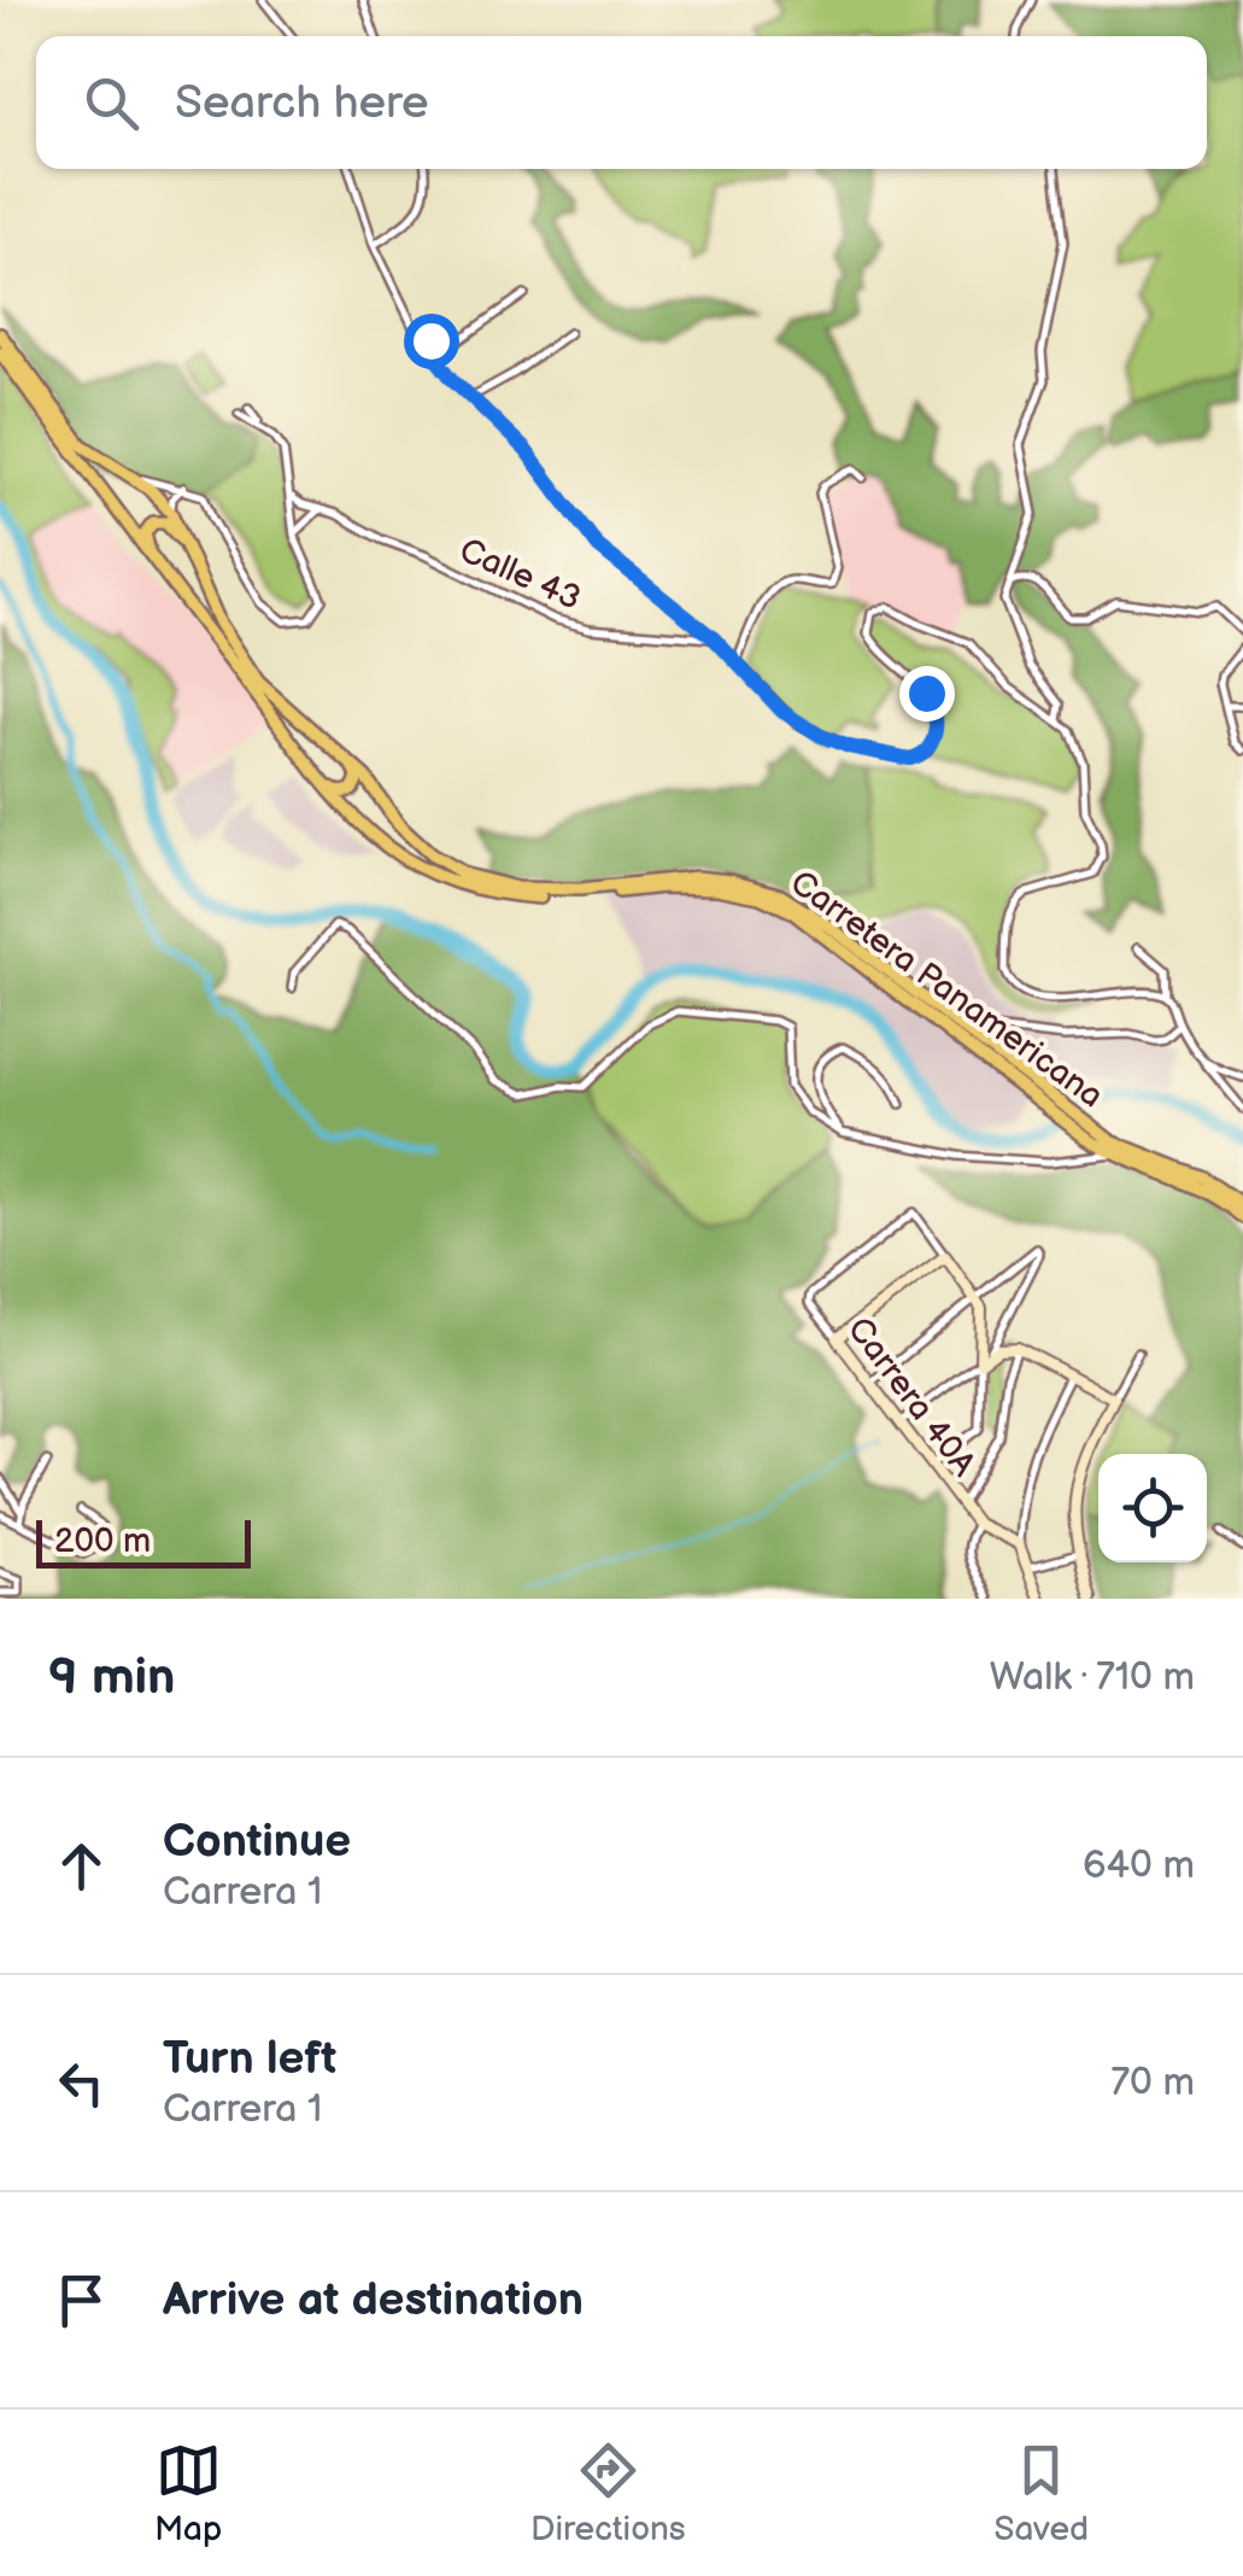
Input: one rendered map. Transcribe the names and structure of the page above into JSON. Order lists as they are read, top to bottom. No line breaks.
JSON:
{"streets":{"highway":["Carretera Panamericana"],"street":["Calle 43","Carrera 40A"]},"scale_bar":"200 m","page":{"search":"Search here","scale":"200 m","heading":["9 min","Walk · 710 m"],"list":[["Continue","Carrera 1","640 m"],["Turn left","Carrera 1","70 m"],"Arrive at destination"],"nav":["Map","Directions","Saved"]}}
